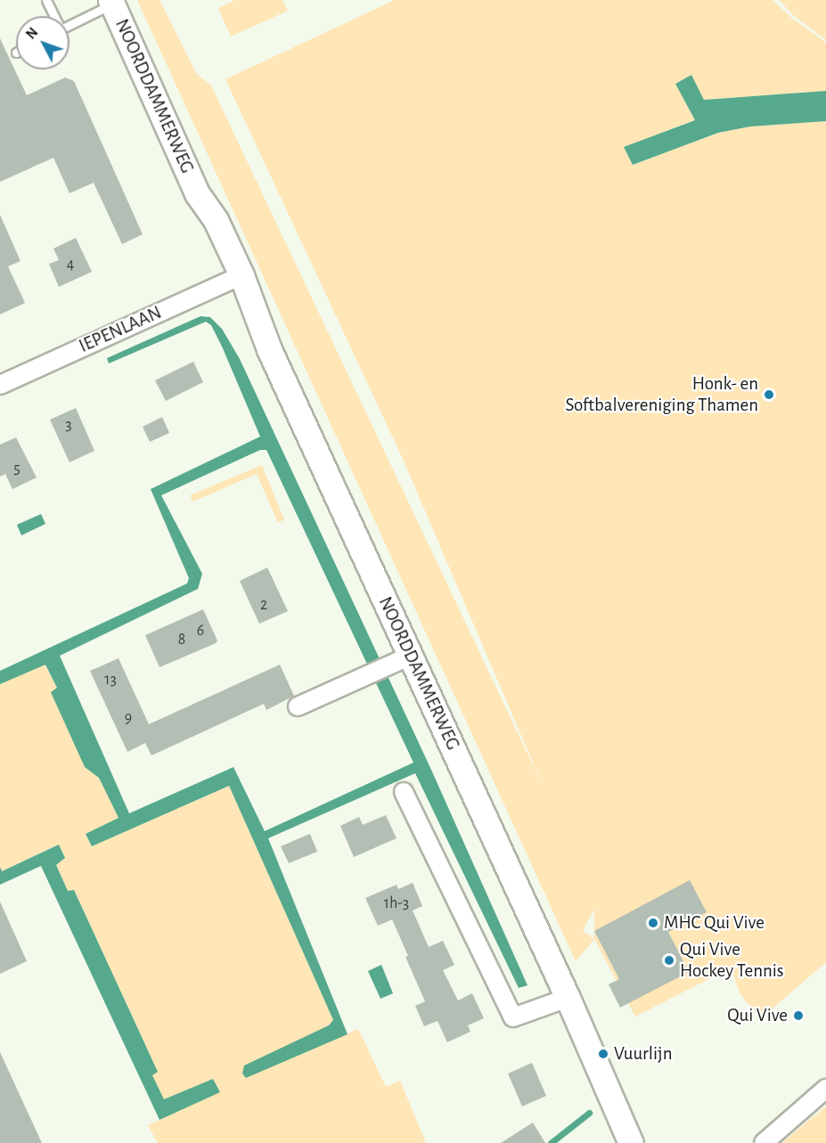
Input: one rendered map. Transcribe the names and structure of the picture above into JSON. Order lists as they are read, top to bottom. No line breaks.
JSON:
{"streets":{"street":["NOORDDAMMERWEG","IEPENLAAN"]},"crossings":[["NOORDDAMMERWEG","IEPENLAAN"]],"places":["Honk- en Softbalvereniging Thamen","MHC Qui Vive","Qui Vive Hockey Tennis","Qui Vive","Vuurlijn"],"house_numbers":["4","3","5","2","6","8","13","9","1h-3"],"north":"top left"}
